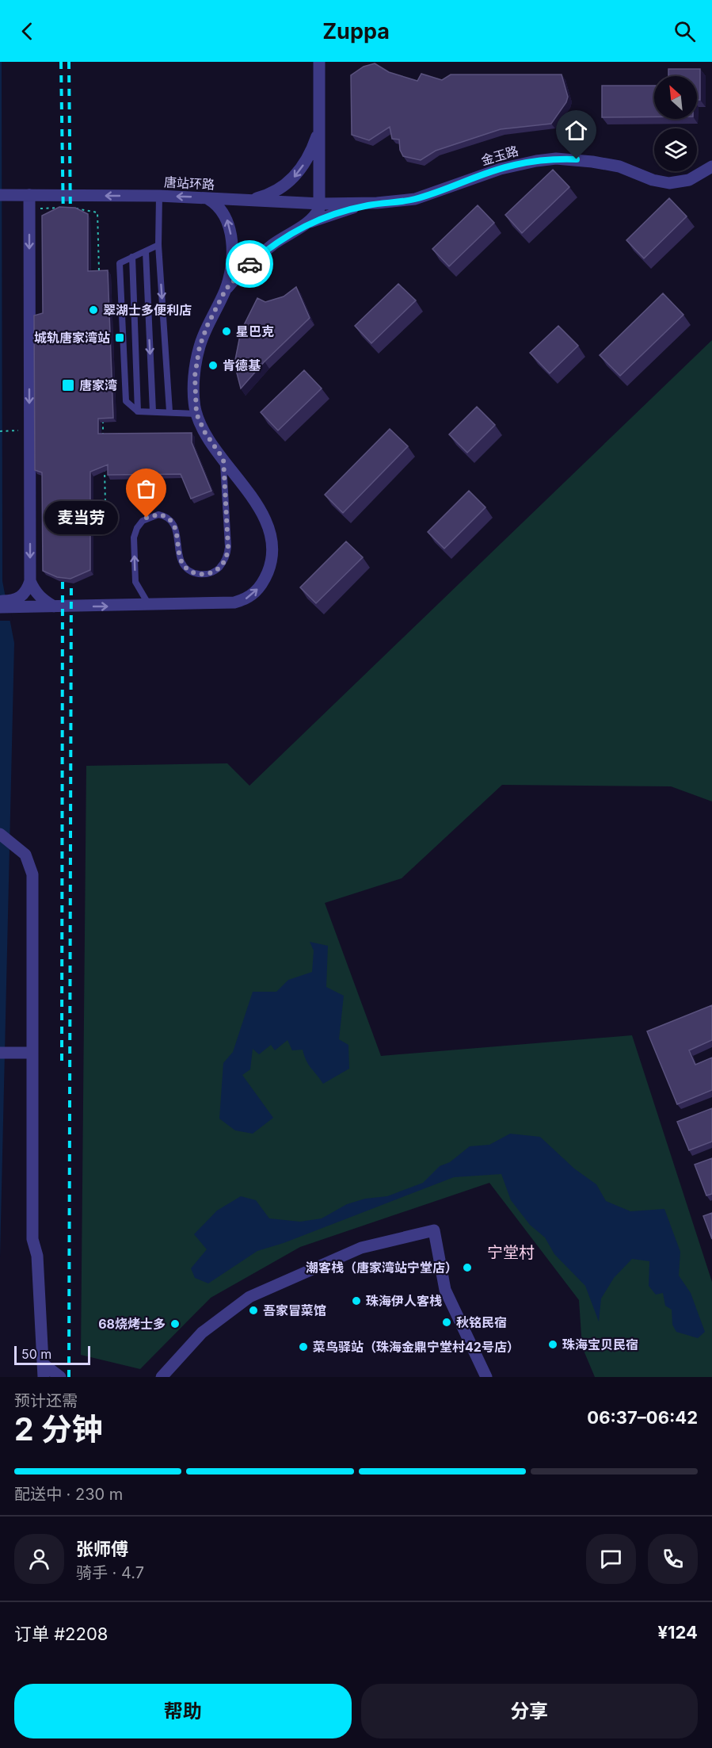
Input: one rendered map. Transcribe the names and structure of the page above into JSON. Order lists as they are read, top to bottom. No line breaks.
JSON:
{"streets":{"street":["金玉路","唐站环路"]},"crossings":[["金玉路","唐站环路"]],"one_way":["唐站环路"],"districts":["宁堂村"],"places":{"other":["翠湖士多便利店","星巴克","肯德基","麦当劳","潮客栈（唐家湾站宁堂店）","珠海伊人客栈","吾家冒菜馆","秋铭民宿","68烧烤士多","珠海宝贝民宿","菜鸟驿站（珠海金鼎宁堂村42号店）"],"transit":["城轨唐家湾站","唐家湾"]},"scale_bar":"50 m","north":"top left","page":{"header":"Zuppa","bubble":"麦当劳","scale":"50 m","heading":["2 分钟","预计还需","06:37–06:42"],"panel":["张师傅","骑手 · 4.7","订单 #2208","¥124"],"bar":"配送中 · 230 m","buttons":["帮助","分享"]}}
